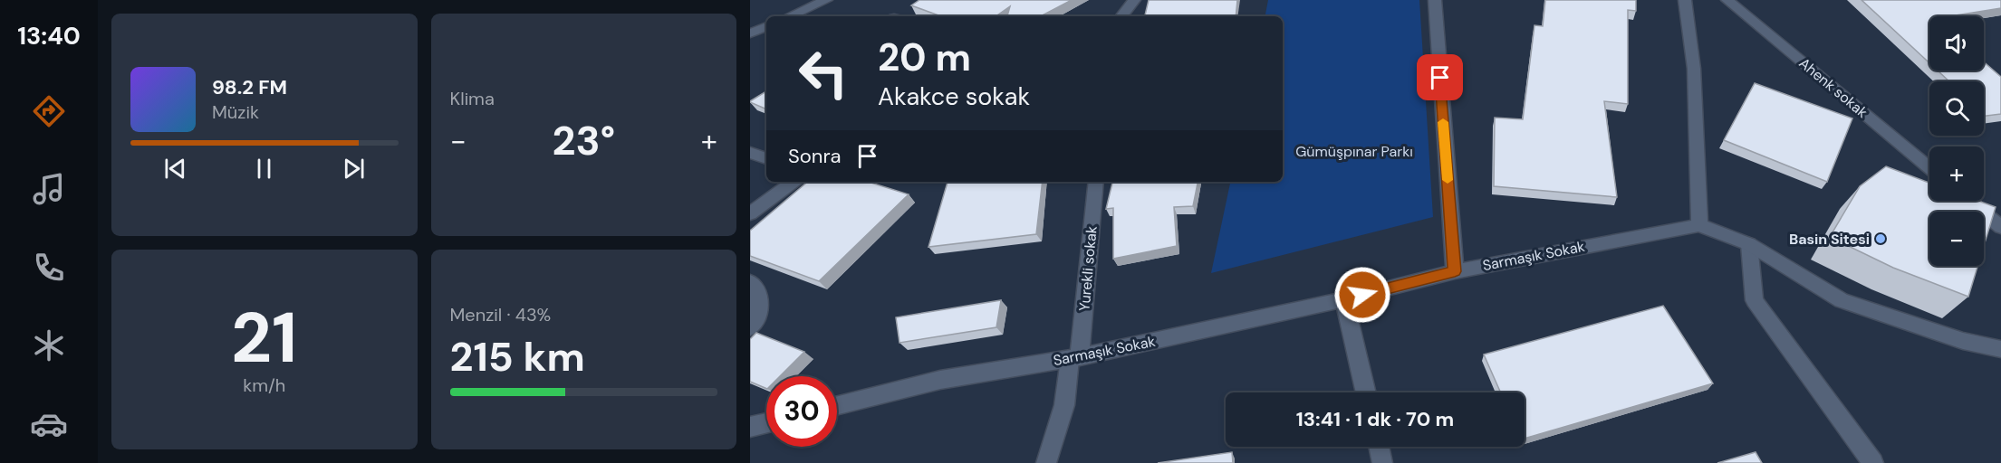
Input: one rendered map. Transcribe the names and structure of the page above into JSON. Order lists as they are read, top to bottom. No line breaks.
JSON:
{"streets":{"street":["Ahenk sokak","Sarmaşık Sokak","Yurekli sokak"]},"crossings":[["Sarmaşık Sokak","Yurekli sokak"]],"parks":["Gümüşpınar Parkı"],"places":["Basin Sitesi"],"page":{"tabs":"13:40","tile":["Klima",["21","km/h"],["Menzil · 43%","215 km"]],"map_buttons":["+","−"],"turn":["20 m","Akakce sokak"],"song":["98.2 FM","Müzik"],"heat":["−","23°","+"],"then":"Sonra","limit":"30","trip":"13:41 · 1 dk · 70 m"}}
